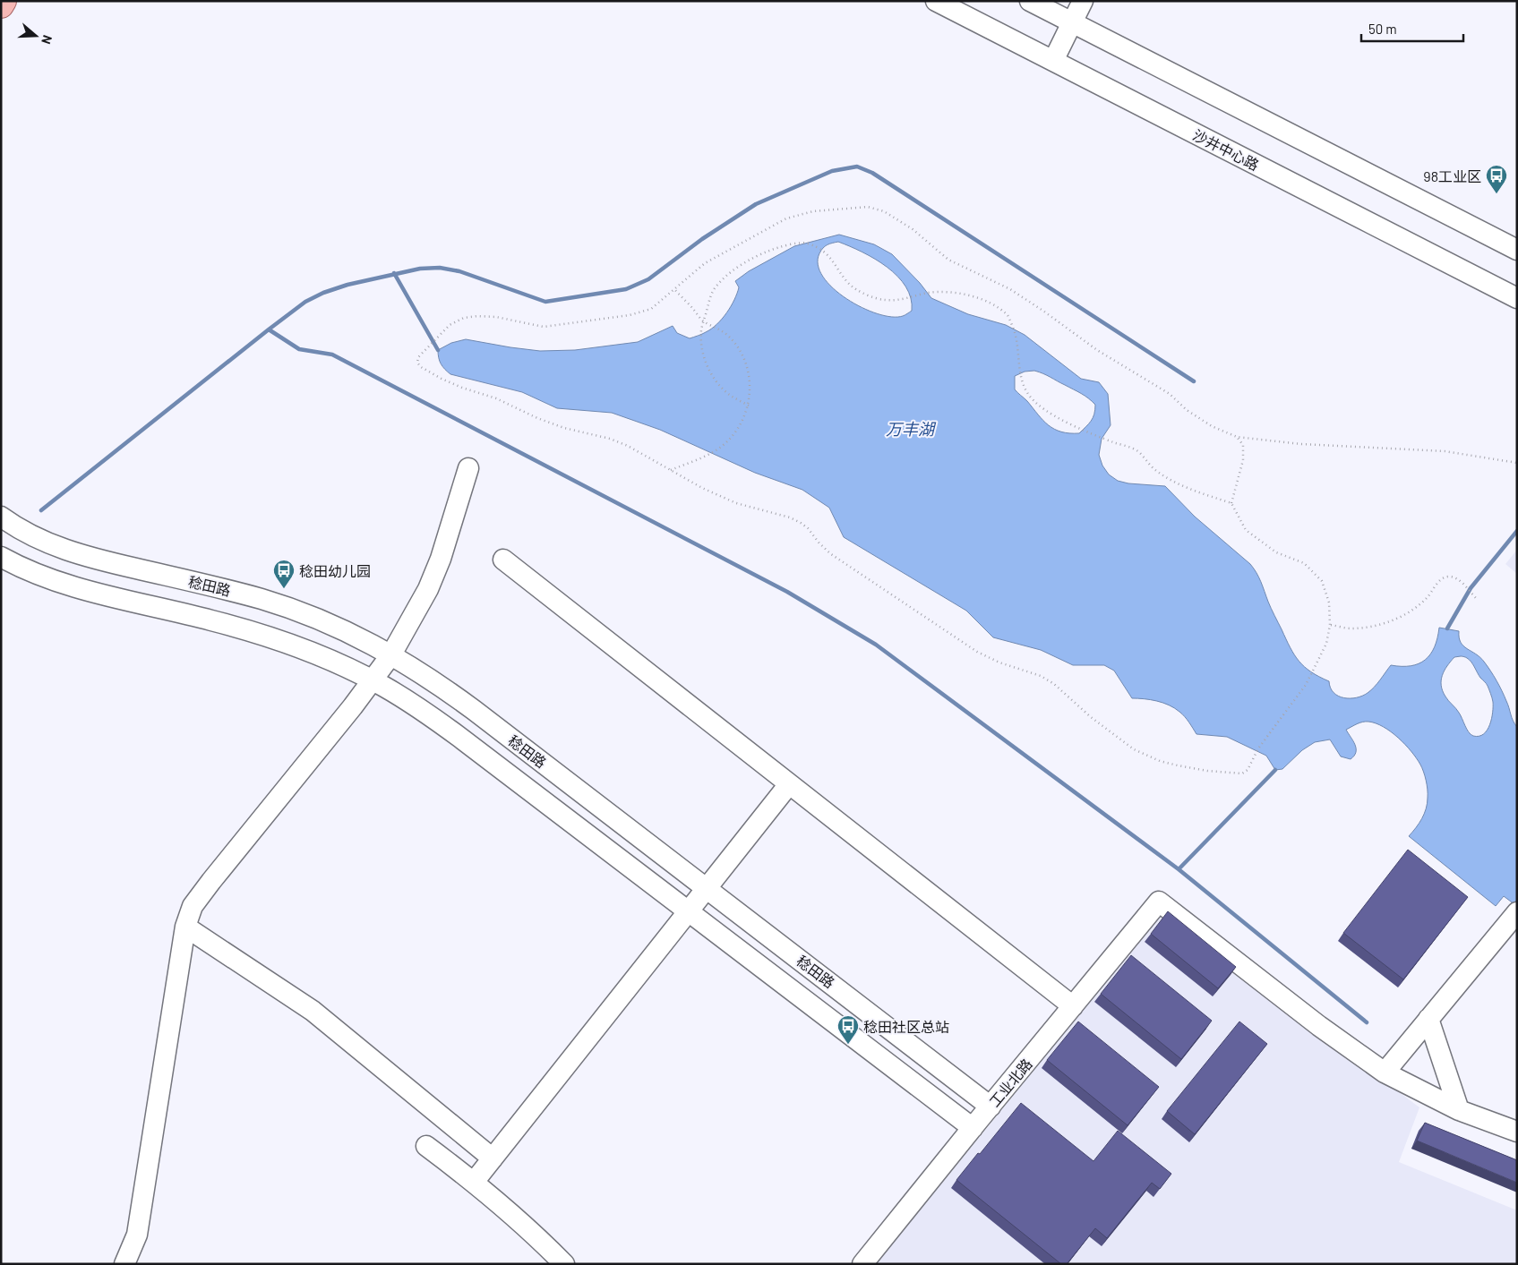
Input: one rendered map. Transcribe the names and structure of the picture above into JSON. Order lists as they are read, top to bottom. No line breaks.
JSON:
{"streets":{"street":["沙井中心路","稔田路","工业北路"]},"crossings":[["稔田路","工业北路"]],"water":["万丰湖"],"places":{"bus stop":["98工业区","稔田幼儿园","稔田社区总站"]},"scale_bar":"50 m","north":"right"}
